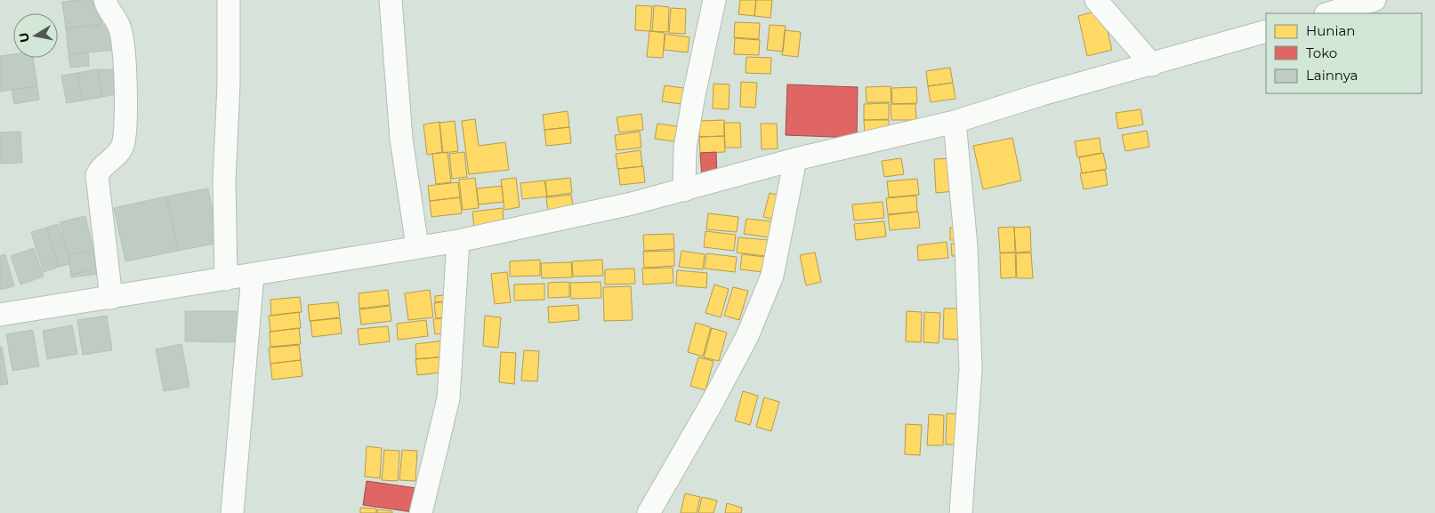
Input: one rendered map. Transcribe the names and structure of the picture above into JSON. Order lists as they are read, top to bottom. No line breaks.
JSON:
{"legend":["Hunian","Toko","Lainnya"],"north":"left"}
